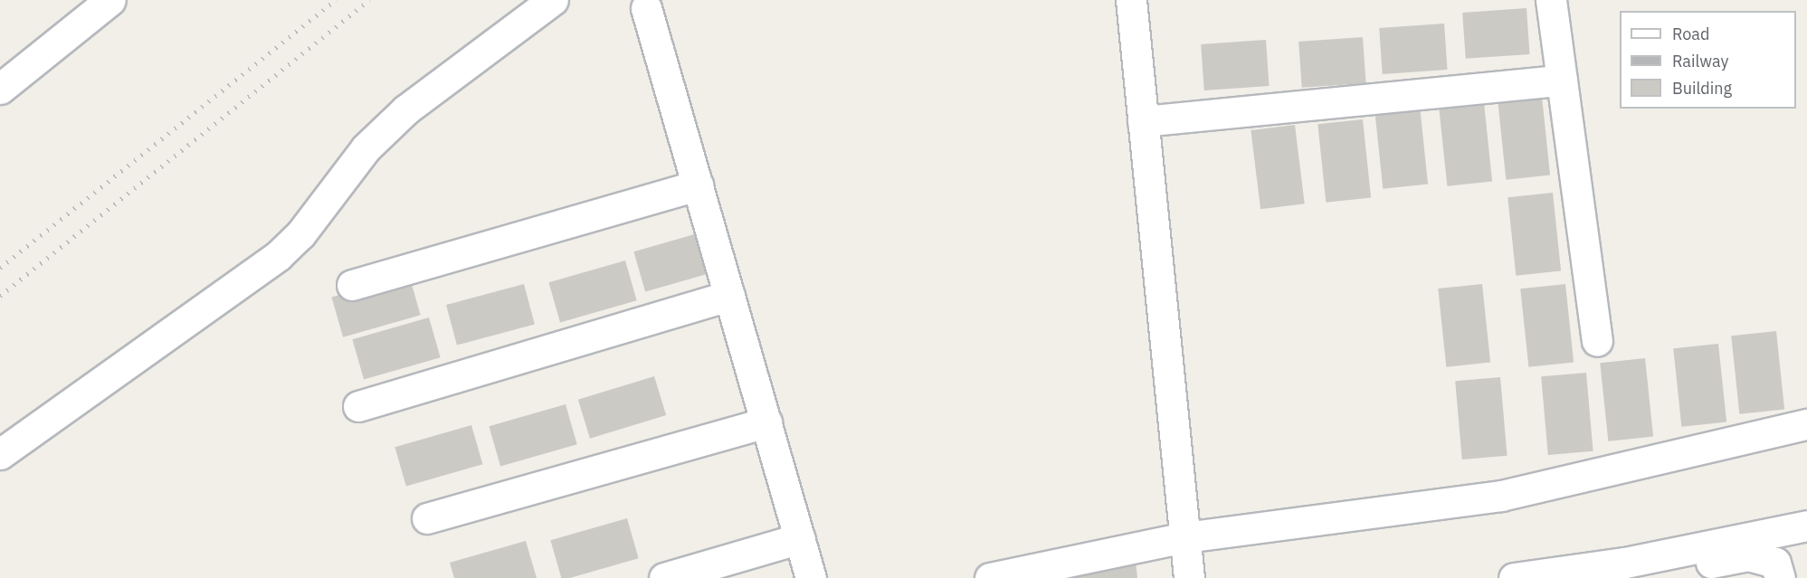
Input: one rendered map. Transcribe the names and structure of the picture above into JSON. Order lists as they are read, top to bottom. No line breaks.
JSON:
{"legend":["Road","Railway","Building"]}
